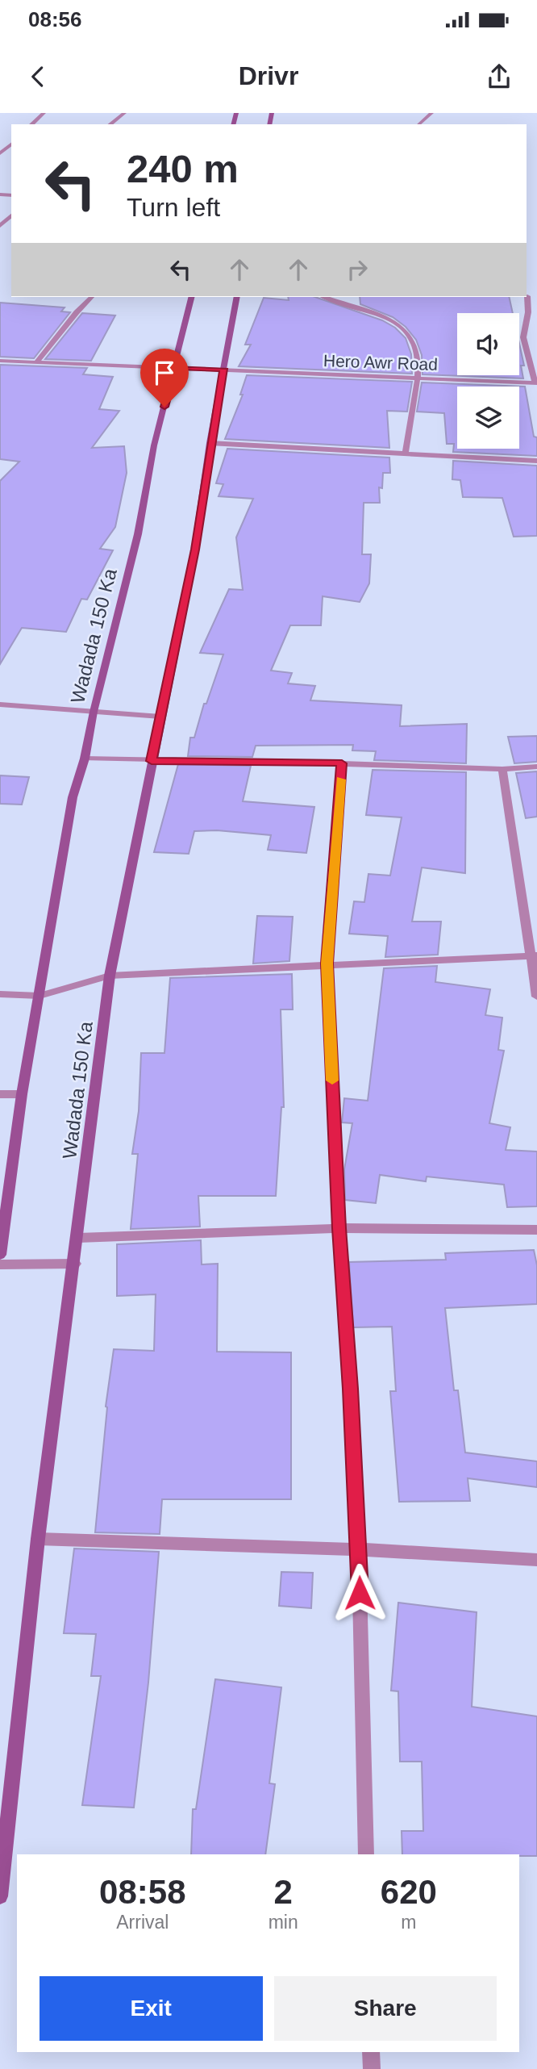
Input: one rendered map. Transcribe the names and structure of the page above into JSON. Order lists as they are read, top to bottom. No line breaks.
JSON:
{"streets":{"street":["Hero Awr Road","Wadada 150 Ka"]},"crossings":[["Hero Awr Road","Wadada 150 Ka"]],"page":{"status":"08:56","header":"Drivr","turn":["240 m","Turn left"],"eta":["08:58","Arrival","2","min","620","m"],"buttons":["Exit","Share"]}}
